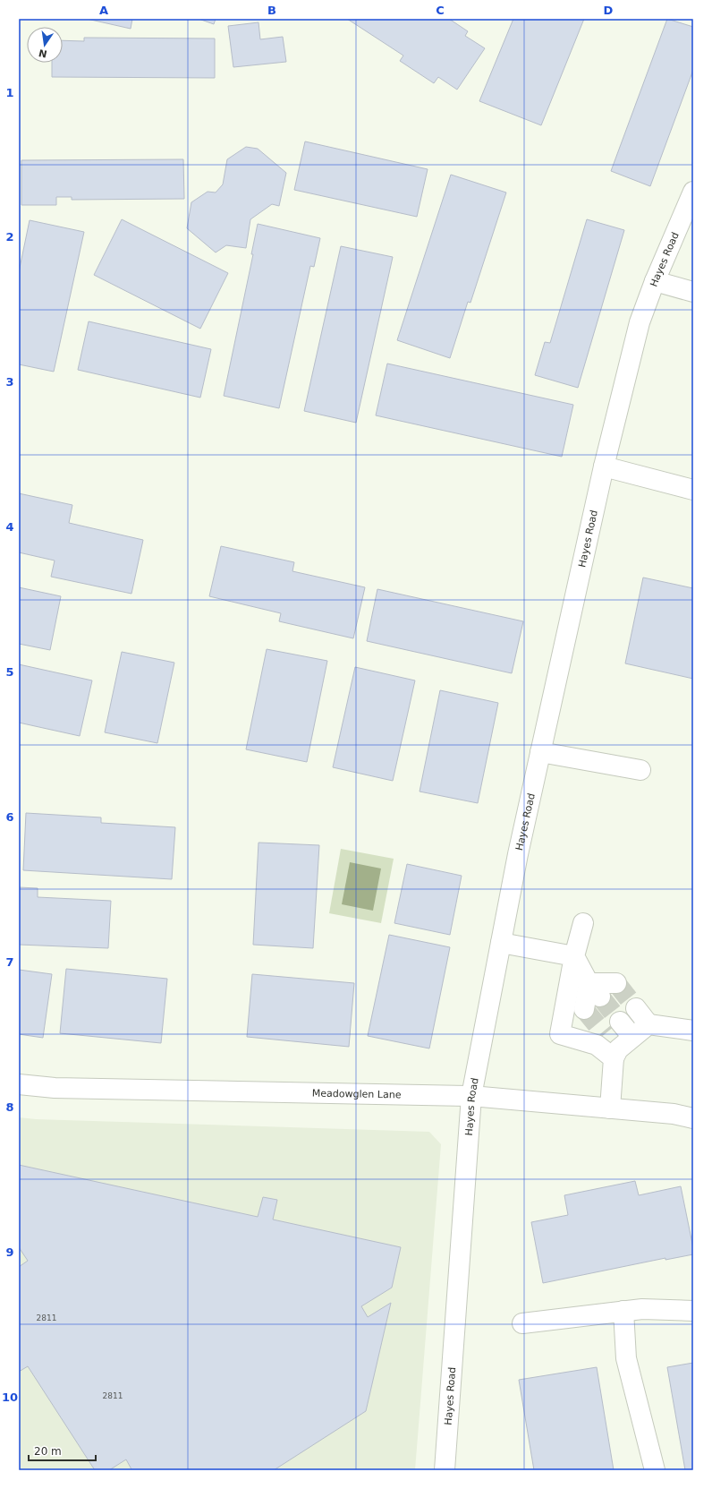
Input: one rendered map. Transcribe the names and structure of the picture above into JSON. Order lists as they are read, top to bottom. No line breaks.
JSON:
{"streets":{"street":["Hayes Road","Meadowglen Lane"]},"crossings":[["Hayes Road","Meadowglen Lane"]],"house_numbers":["2811","2811"],"scale_bar":"20 m","north":"bottom","grid":{"columns":["A","B","C","D"],"rows":["1","2","3","4","5","6","7","8","9","10"]}}
